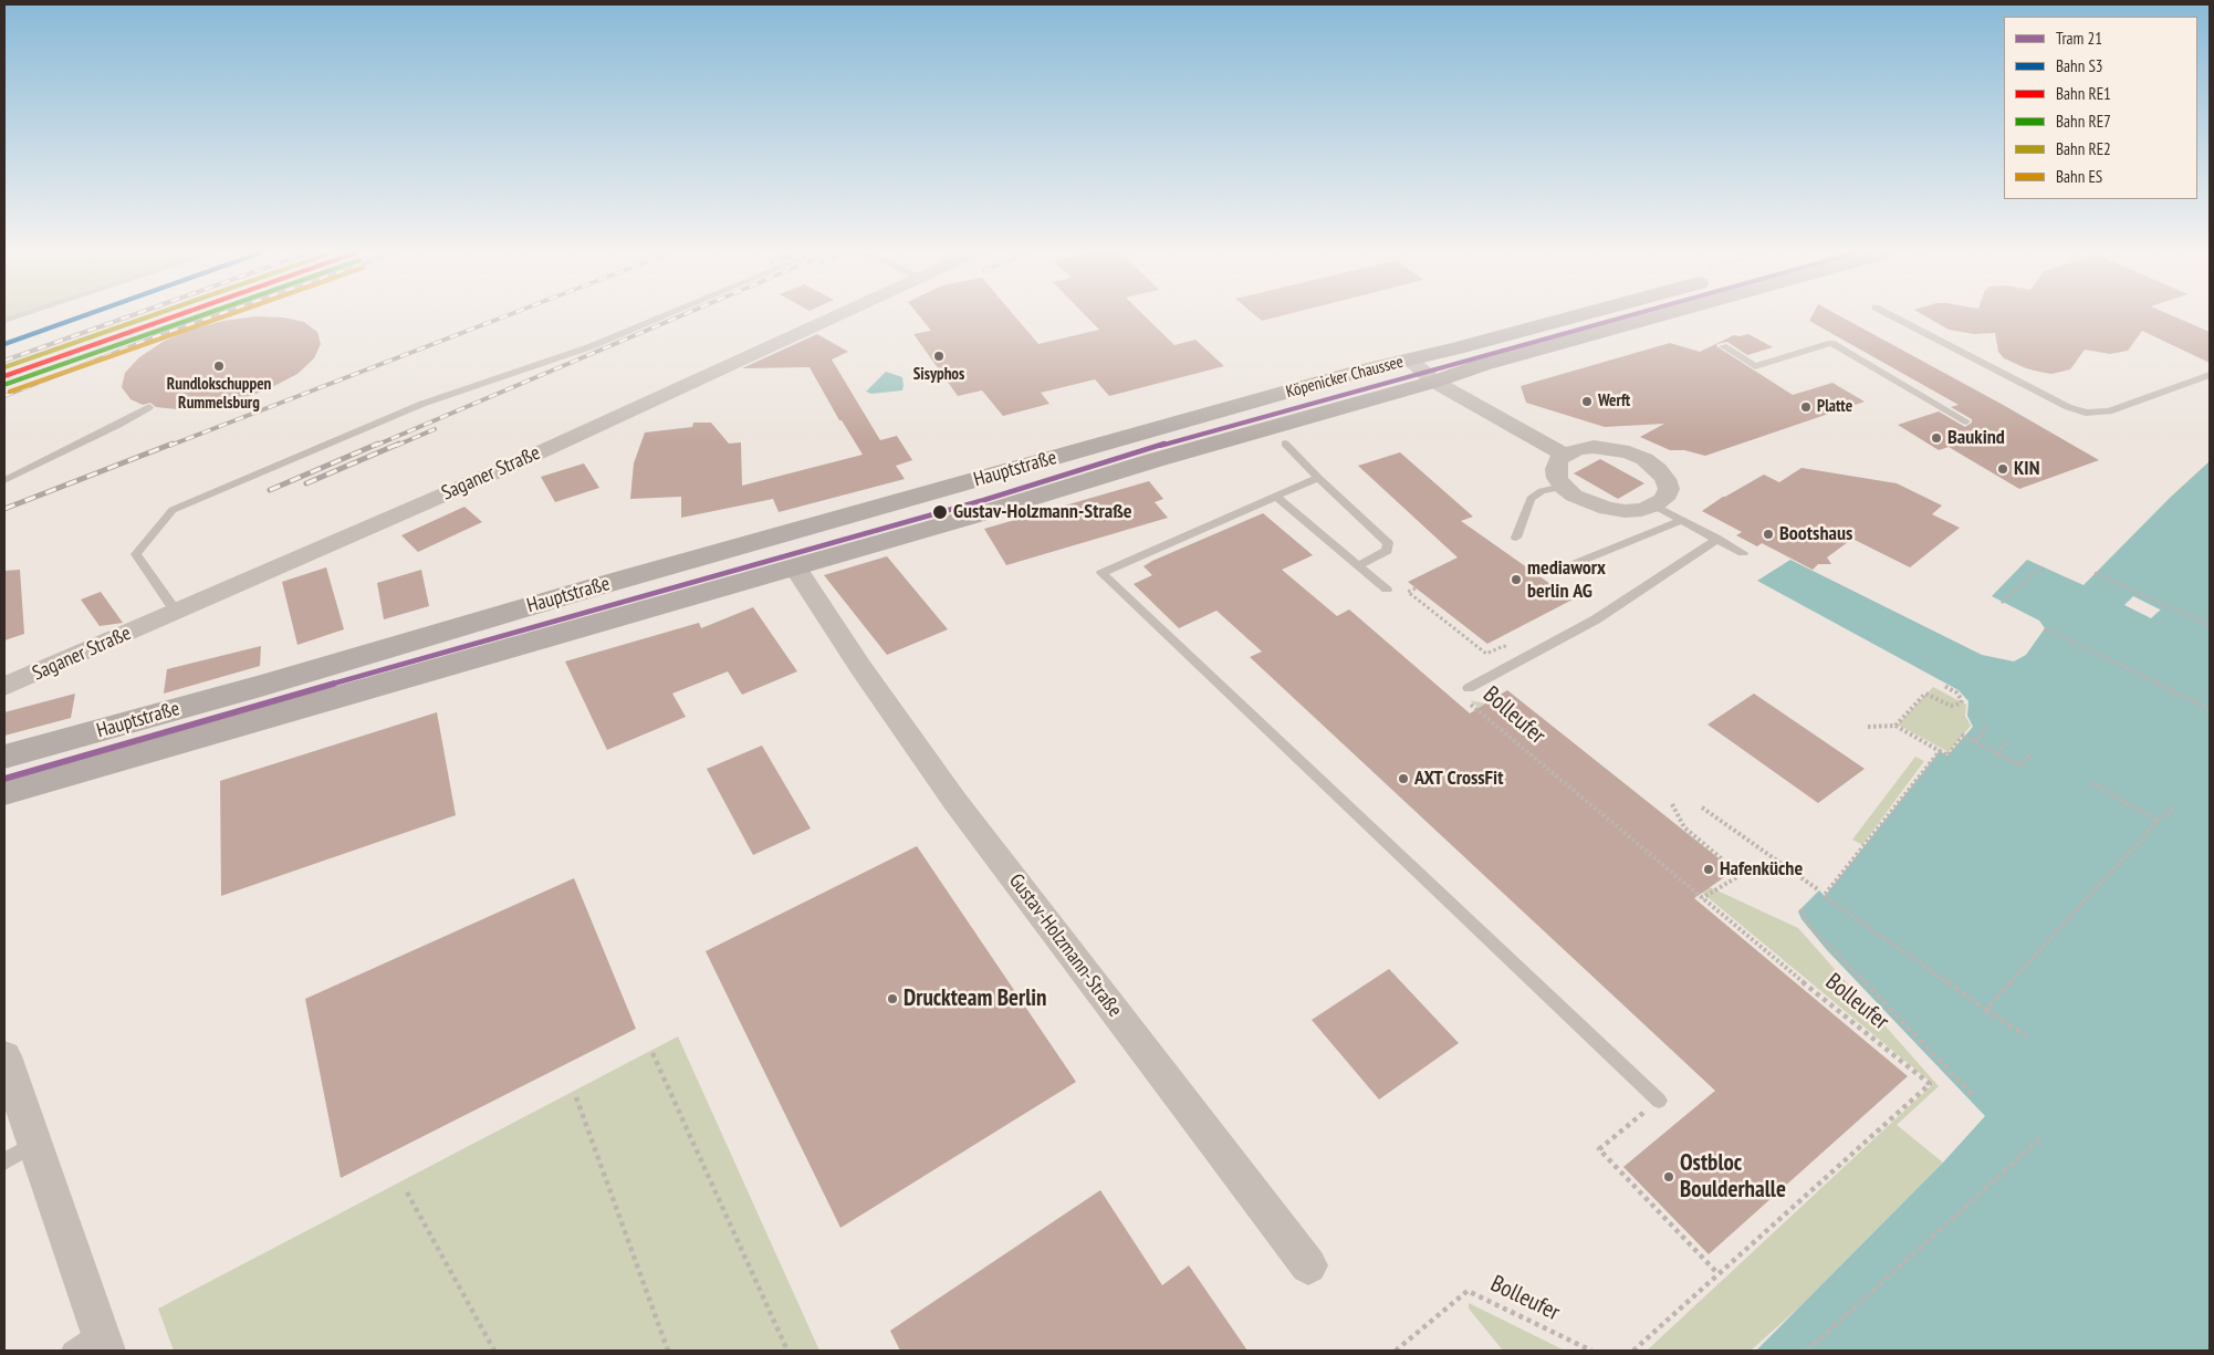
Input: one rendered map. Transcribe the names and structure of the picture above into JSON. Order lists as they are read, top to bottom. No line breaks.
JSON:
{"streets":{"main road":["Köpenicker Chaussee","Hauptstraße","Gustav-Holzmann-Straße"],"street":["Saganer Straße"],"path":["Bolleufer"]},"crossings":[["Köpenicker Chaussee","Hauptstraße"],["Hauptstraße","Gustav-Holzmann-Straße"]],"places":["Sisyphos","Rundlokschuppen Rummelsburg","Werft","Platte","Baukind","KIN","Gustav-Holzmann-Straße","Bootshaus","mediaworx berlin AG","AXT CrossFit","Hafenküche","Druckteam Berlin","Ostbloc Boulderhalle"],"lines":["tram line 21","rail line S3","rail line RE1","rail line RE7","rail line RE2","rail line ES"],"legend":["Tram 21","Bahn S3","Bahn RE1","Bahn RE7","Bahn RE2","Bahn ES"]}
